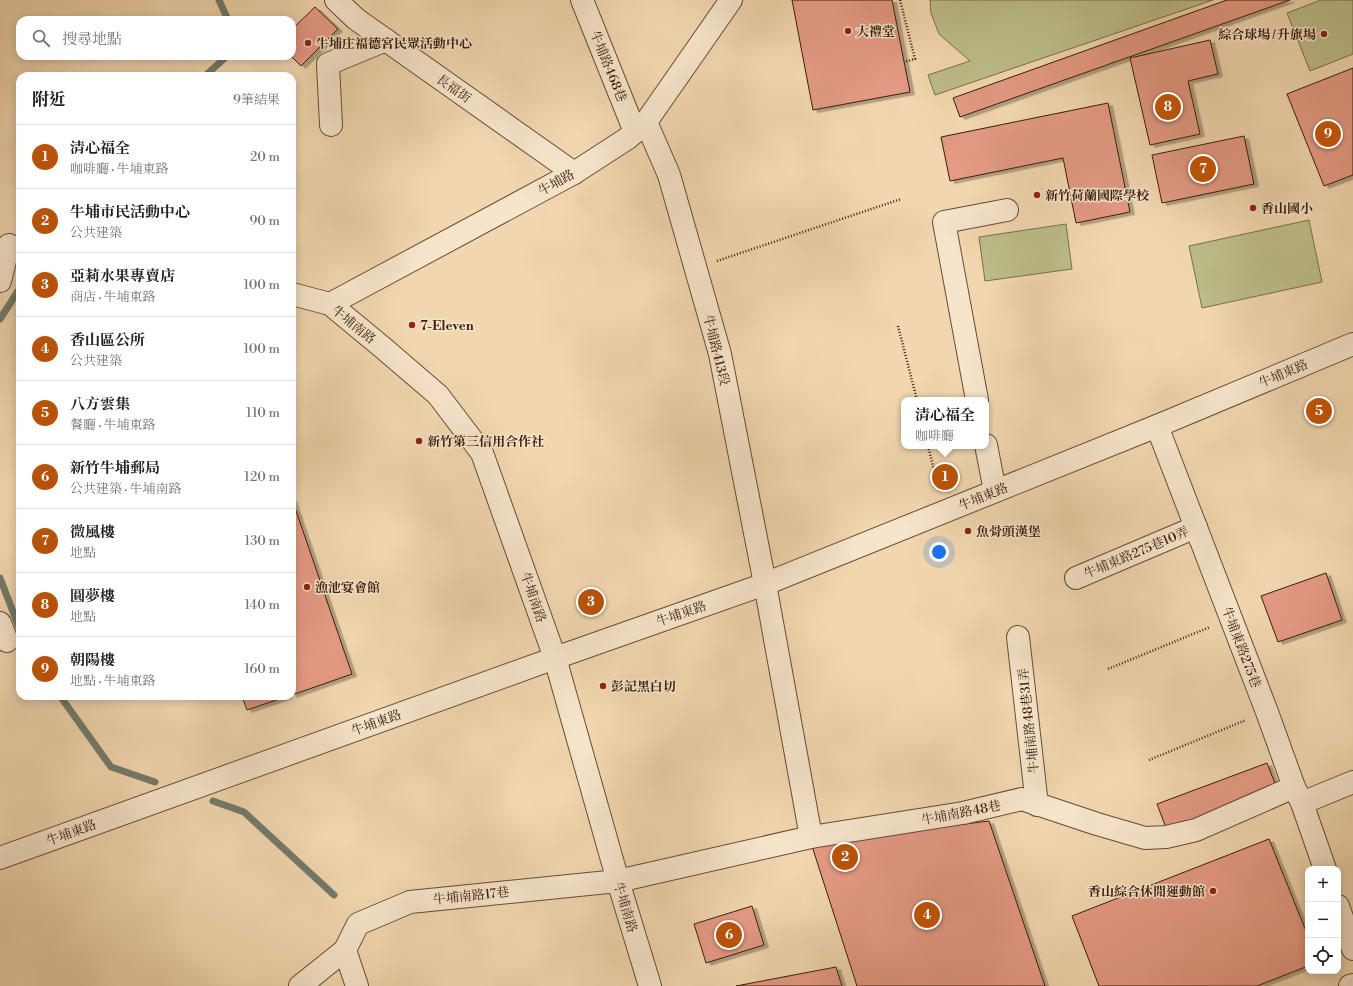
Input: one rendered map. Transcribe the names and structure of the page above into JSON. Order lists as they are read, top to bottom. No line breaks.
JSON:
{"streets":{"street":["牛埔路468巷","長福街","牛埔路","牛埔南路","牛埔路413段","牛埔東路","牛埔東路275巷10弄","牛埔東路275巷","牛埔南路48巷31弄","牛埔南路48巷","牛埔南路17巷"]},"crossings":[["牛埔路468巷","牛埔路"],["牛埔路468巷","牛埔路413段"],["長福街","牛埔路"],["牛埔路","牛埔南路"],["牛埔路","牛埔路413段"],["牛埔南路","牛埔東路"],["牛埔南路","牛埔南路48巷"],["牛埔南路","牛埔南路17巷"],["牛埔路413段","牛埔東路"],["牛埔路413段","牛埔南路48巷"],["牛埔東路","牛埔東路275巷"],["牛埔東路275巷10弄","牛埔東路275巷"],["牛埔東路275巷","牛埔南路48巷"],["牛埔南路48巷31弄","牛埔南路48巷"],["牛埔南路48巷","牛埔南路17巷"]],"places":["大禮堂","綜合球場 / 升旗場","牛埔庄福德宮民眾活動中心","新竹荷蘭國際學校","香山國小","7-Eleven","新竹第三信用合作社","魚骨頭漢堡","漁池宴會館","彭記黑白切","香山綜合休閒運動館"],"page":{"search":"搜尋地點","heading":["附近","9筆結果"],"pins":["8","9","7","5","1","3","2","4","6"],"list":[{"mark":"1","name":"清心福全","note":"咖啡廳 · 牛埔東路","value":"20 m"},{"mark":"2","name":"牛埔市民活動中心","note":"公共建築","value":"90 m"},{"mark":"3","name":"亞莉水果專賣店","note":"商店 · 牛埔東路","value":"100 m"},{"mark":"4","name":"香山區公所","note":"公共建築","value":"100 m"},{"mark":"5","name":"八方雲集","note":"餐廳 · 牛埔東路","value":"110 m"},{"mark":"6","name":"新竹牛埔郵局","note":"公共建築 · 牛埔南路","value":"120 m"},{"mark":"7","name":"微風樓","note":"地點","value":"130 m"},{"mark":"8","name":"圓夢樓","note":"地點","value":"140 m"},{"mark":"9","name":"朝陽樓","note":"地點 · 牛埔東路","value":"160 m"}],"popup":["清心福全","咖啡廳"],"map_buttons":["+","−"]}}
